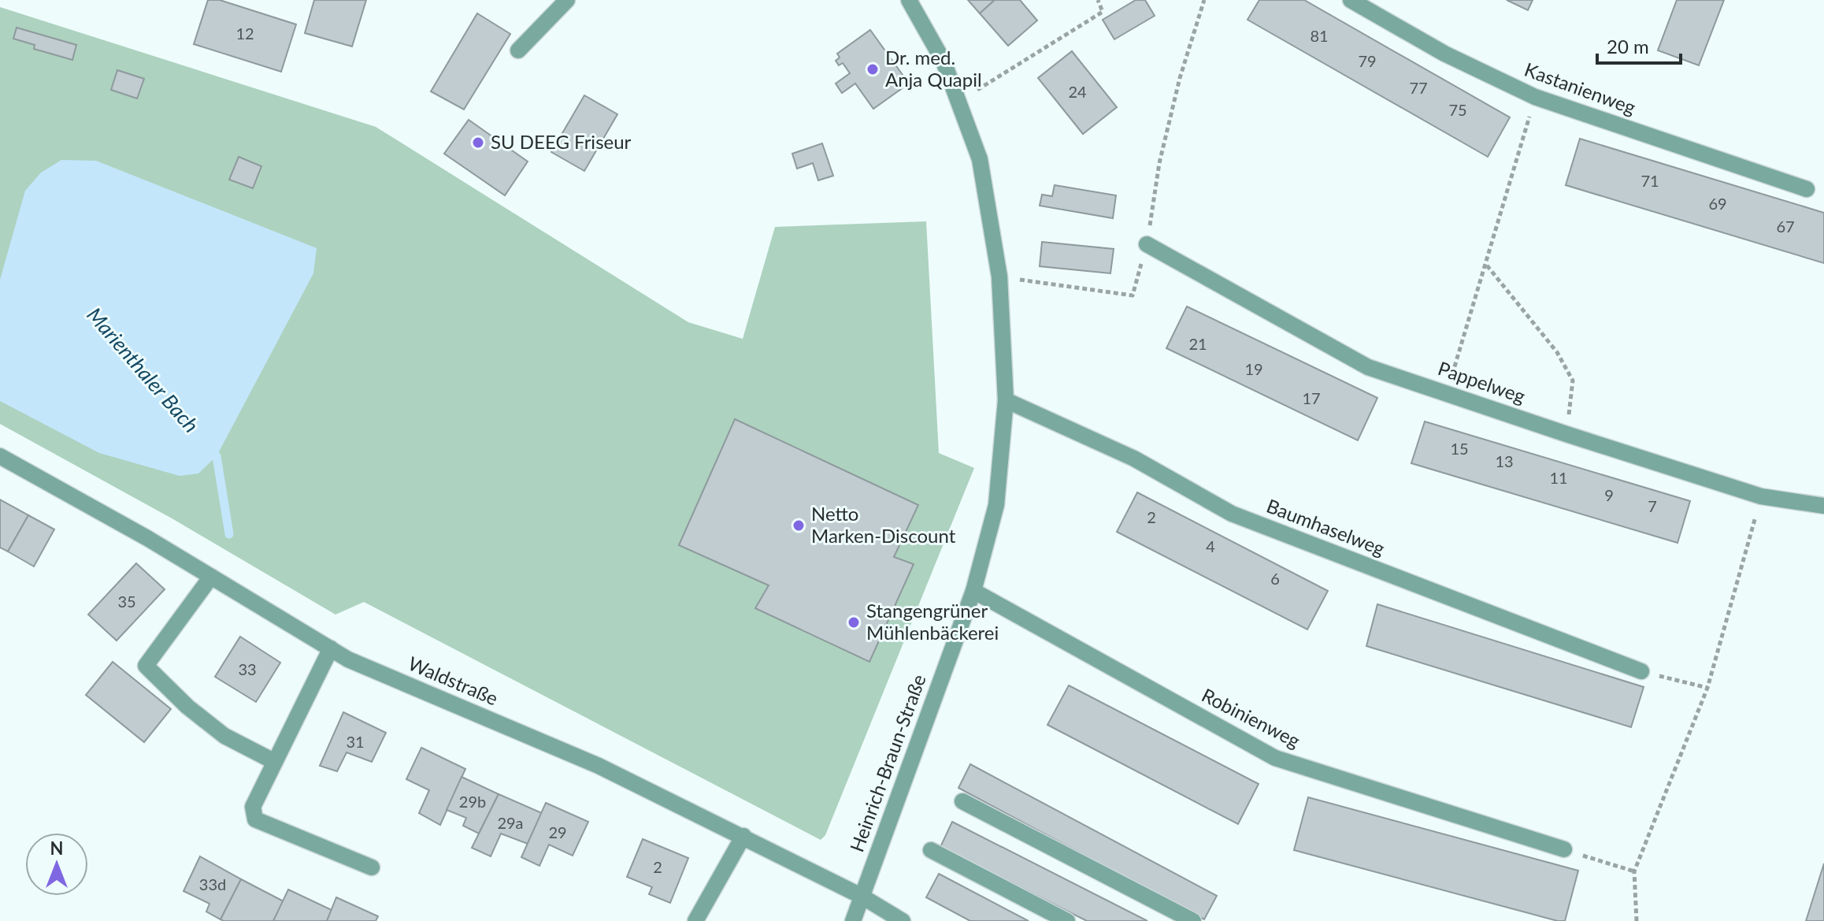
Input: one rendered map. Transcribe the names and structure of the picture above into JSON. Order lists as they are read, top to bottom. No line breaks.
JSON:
{"streets":{"street":["Kastanienweg","Pappelweg","Baumhaselweg","Waldstraße","Robinienweg","Heinrich-Braun-Straße"]},"crossings":[["Baumhaselweg","Heinrich-Braun-Straße"],["Waldstraße","Heinrich-Braun-Straße"],["Robinienweg","Heinrich-Braun-Straße"]],"water":["Marienthaler Bach"],"places":["Dr. med. Anja Quapil","SU DEEG Friseur","Netto Marken-Discount","Stangengrüner Mühlenbäckerei"],"house_numbers":["12","81","79","77","24","75","71","69","67","21","19","17","15","13","11","9","7","2","4","6","35","33","31","29b","29a","29","2","33d"],"scale_bar":"20 m","north":"top"}
